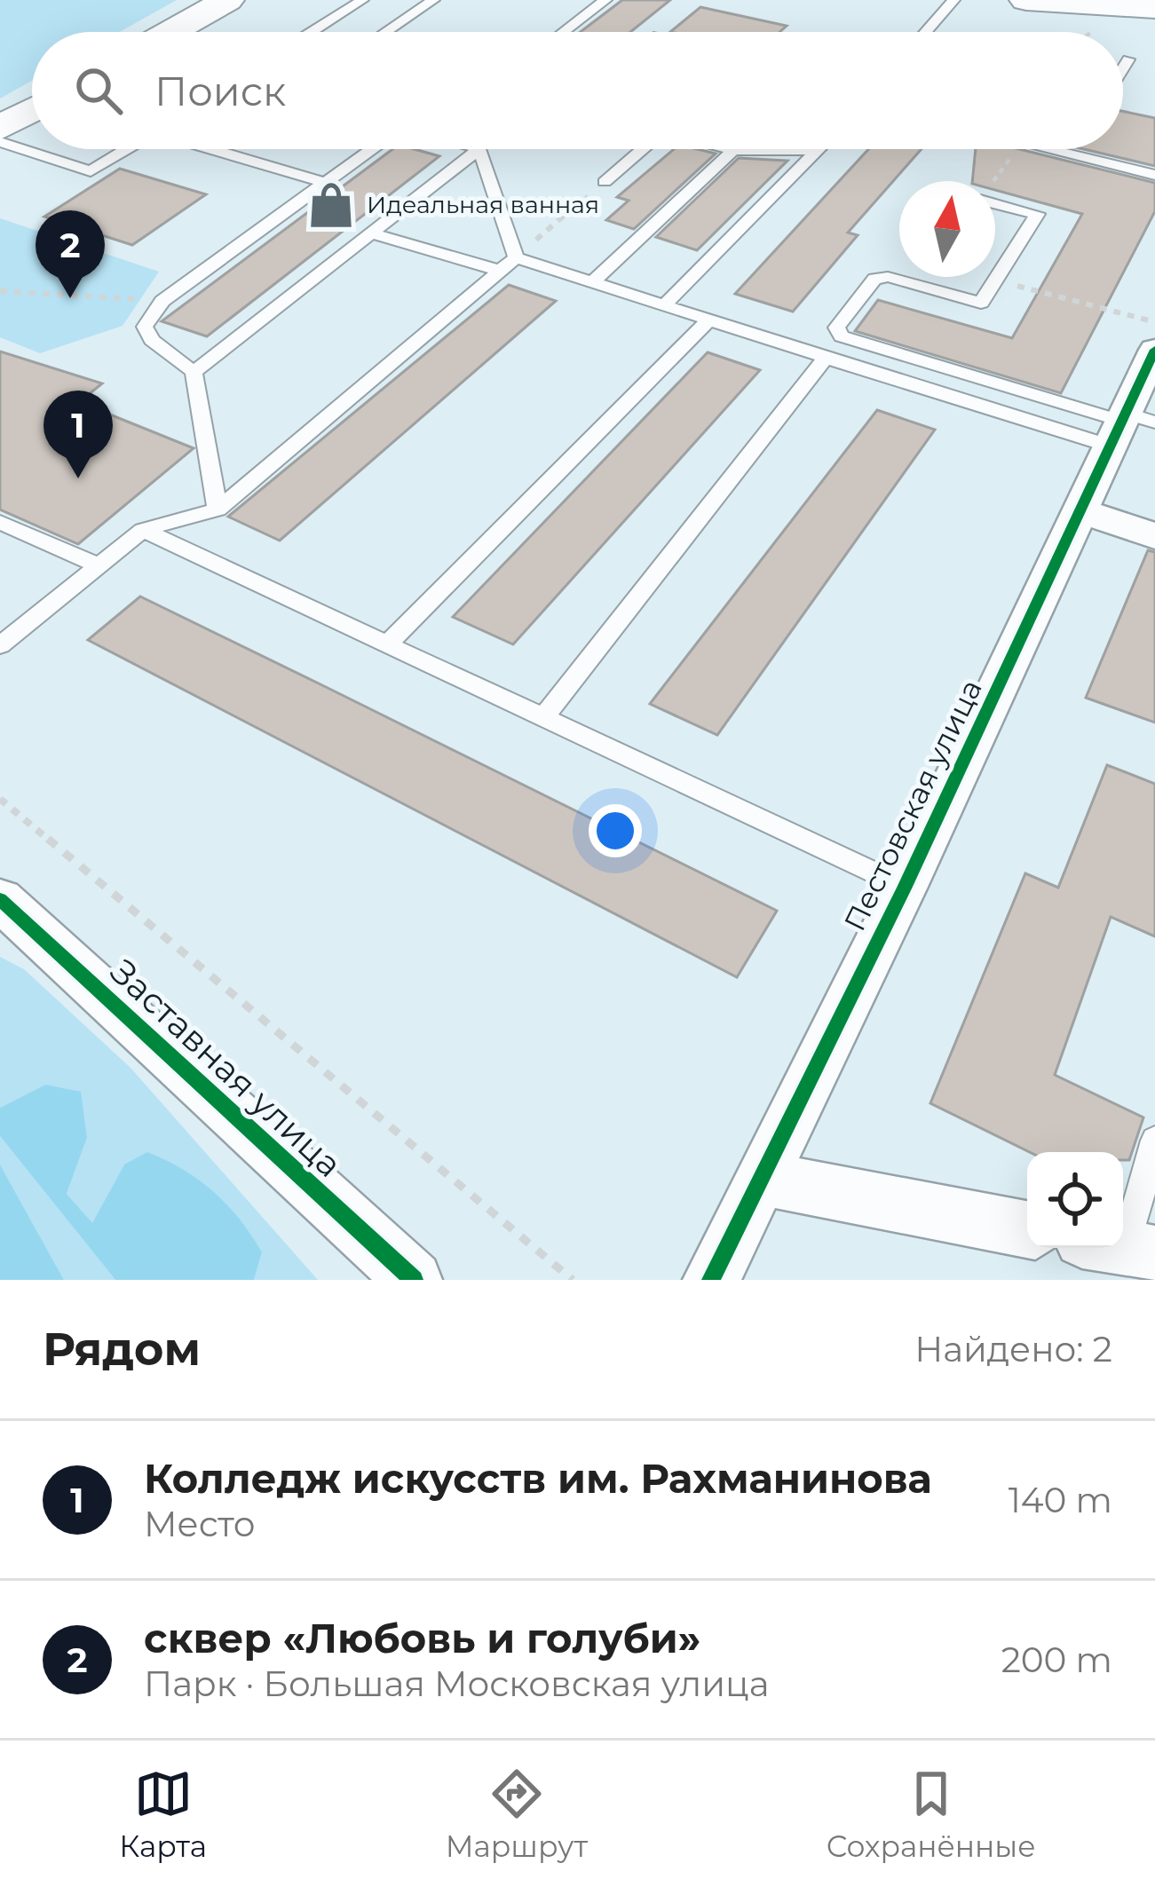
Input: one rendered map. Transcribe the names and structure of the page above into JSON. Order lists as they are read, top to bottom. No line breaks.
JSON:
{"streets":{"street":["Пестовская улица","Заставная улица"]},"places":{"shop":["Идеальная ванная"]},"north":"top","page":{"search":"Поиск","pins":["2","1"],"heading":["Рядом","Найдено: 2"],"list":[{"mark":"1","name":"Колледж искусств им. Рахманинова","note":"Место","value":"140 m"},{"mark":"2","name":"сквер «Любовь и голуби»","note":"Парк · Большая Московская улица","value":"200 m"}],"nav":["Карта","Маршрут","Сохранённые"]}}
